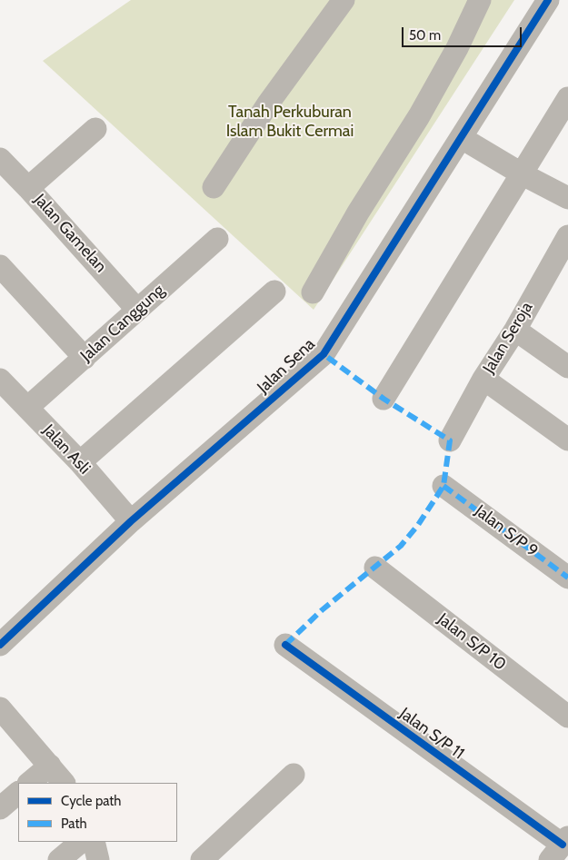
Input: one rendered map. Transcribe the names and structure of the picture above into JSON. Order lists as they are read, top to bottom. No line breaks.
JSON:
{"streets":{"street":["Jalan Gamelan","Jalan Canggung","Jalan Seroja","Jalan Sena","Jalan Asli","Jalan S/P 9","Jalan S/P 10","Jalan S/P 11"]},"crossings":[["Jalan Gamelan","Jalan Canggung"],["Jalan Canggung","Jalan Asli"],["Jalan Sena","Jalan Asli"]],"parks":["Tanah Perkuburan Islam Bukit Cermai"],"legend":["Cycle path","Path"],"scale_bar":"50 m"}
